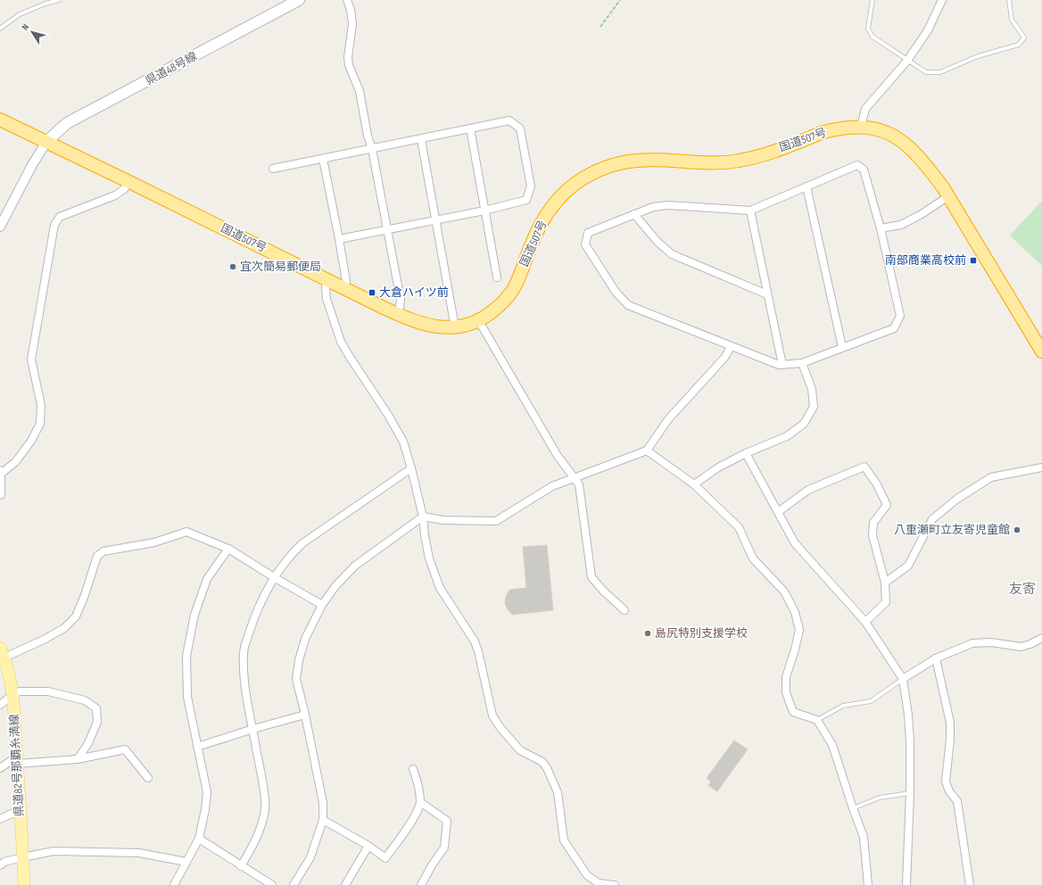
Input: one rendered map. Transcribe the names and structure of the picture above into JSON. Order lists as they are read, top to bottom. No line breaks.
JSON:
{"streets":{"highway":["国道507号"],"main road":["県道48号線","県道82号那覇糸満線"]},"crossings":[["県道48号線","国道507号"]],"districts":["友寄"],"places":{"transit":["南部商業高校前","大倉ハイツ前"],"other":["宜次簡易郵便局","八重瀬町立友寄児童館","島尻特別支援学校"]},"north":"top left"}
